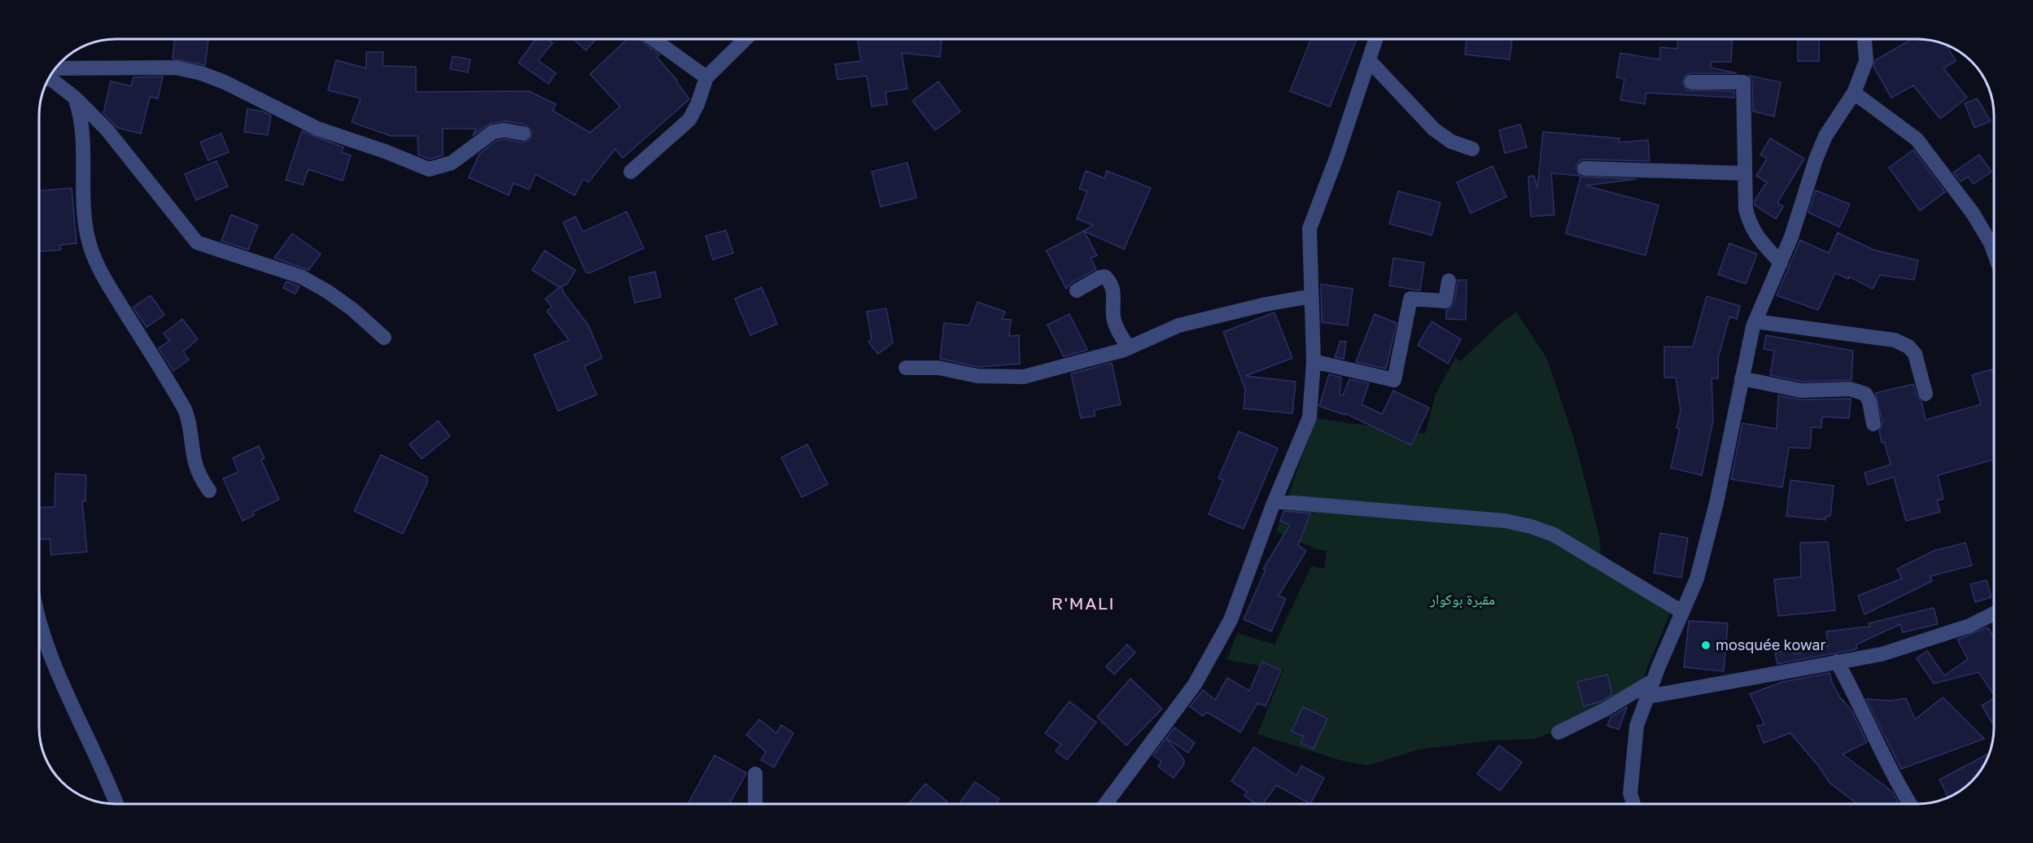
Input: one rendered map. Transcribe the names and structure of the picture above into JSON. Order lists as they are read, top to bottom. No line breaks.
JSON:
{"districts":["R'MALI"],"parks":["مقبرة بوكوار"],"places":["mosquée kowar"]}
